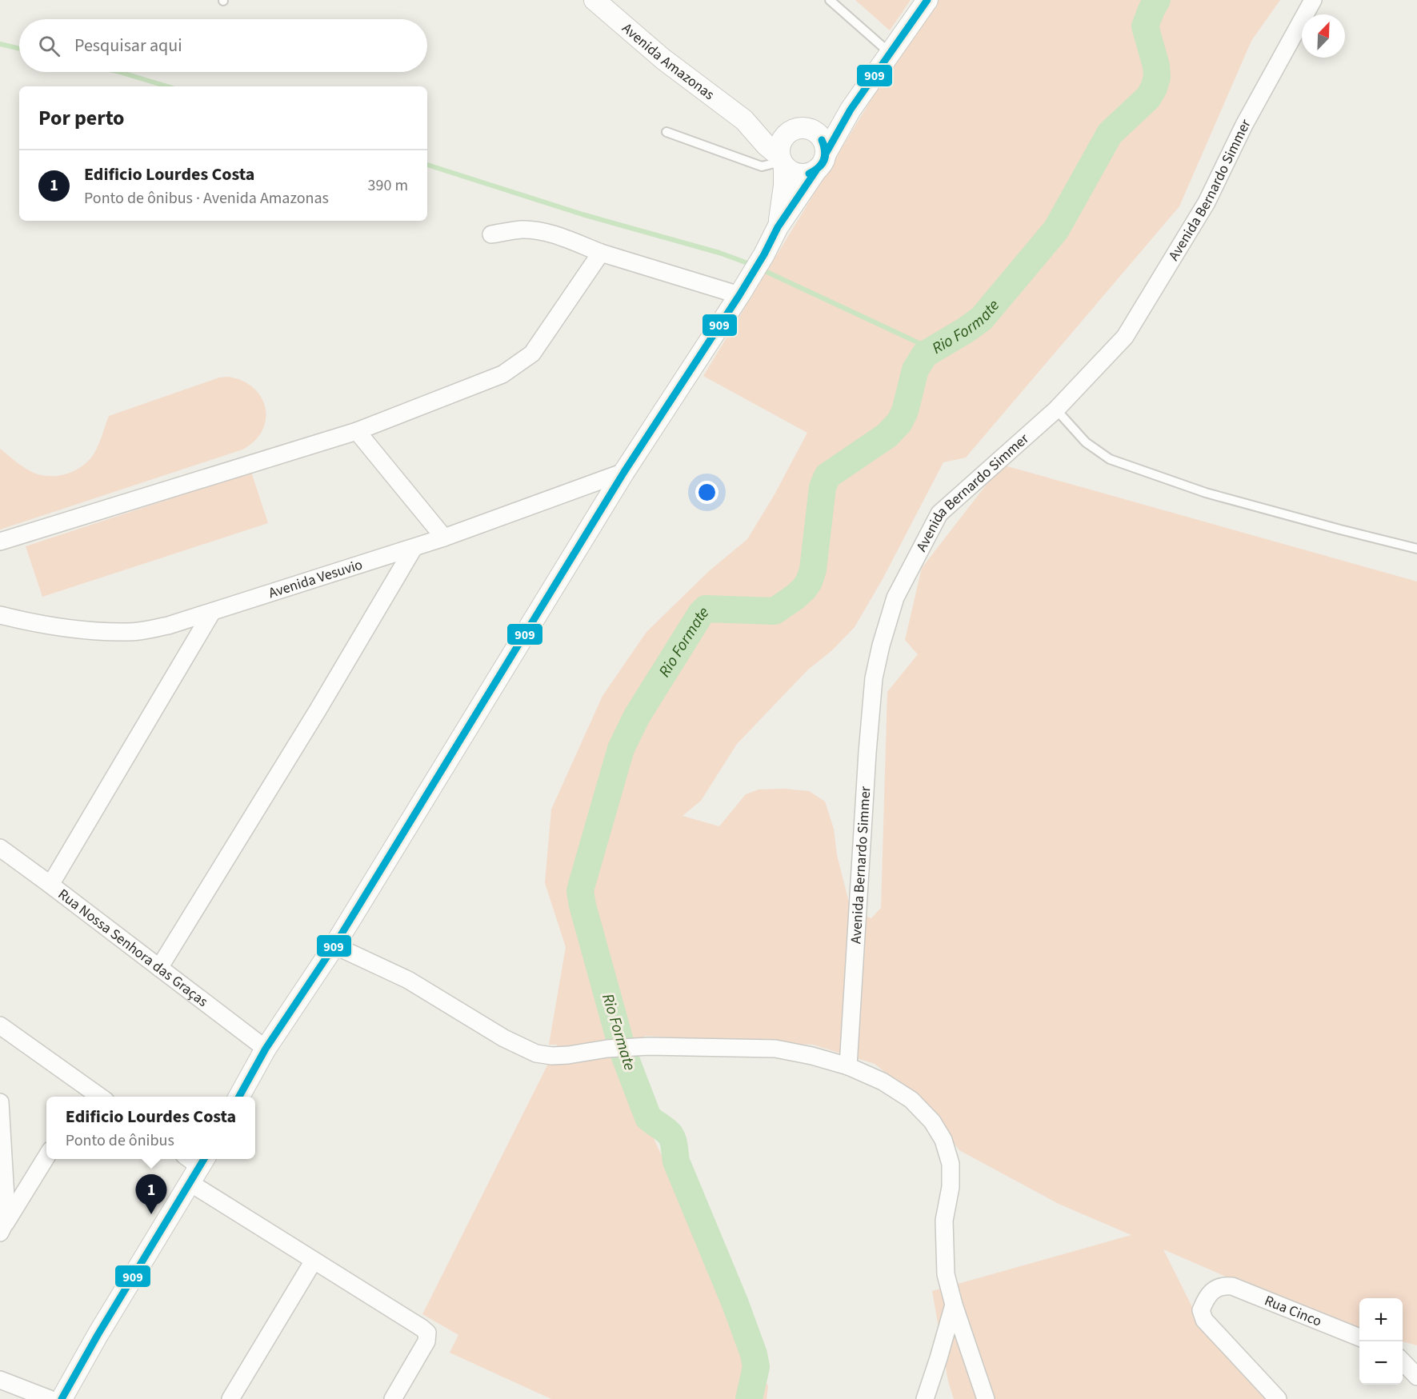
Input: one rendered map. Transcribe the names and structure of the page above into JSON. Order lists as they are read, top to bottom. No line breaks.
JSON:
{"streets":{"street":["Avenida Amazonas","Avenida Bernardo Simmer","Avenida Vesuvio","Rua Nossa Senhora das Graças","Rua Cinco"]},"water":["Rio Formate"],"lines":["transit line 909"],"north":"top right","page":{"search":"Pesquisar aqui","heading":"Por perto","list":[{"mark":"1","name":"Edificio Lourdes Costa","note":"Ponto de ônibus · Avenida Amazonas","value":"390 m"}],"popup":["Edificio Lourdes Costa","Ponto de ônibus"],"pins":"1","map_buttons":["+","−"]}}
